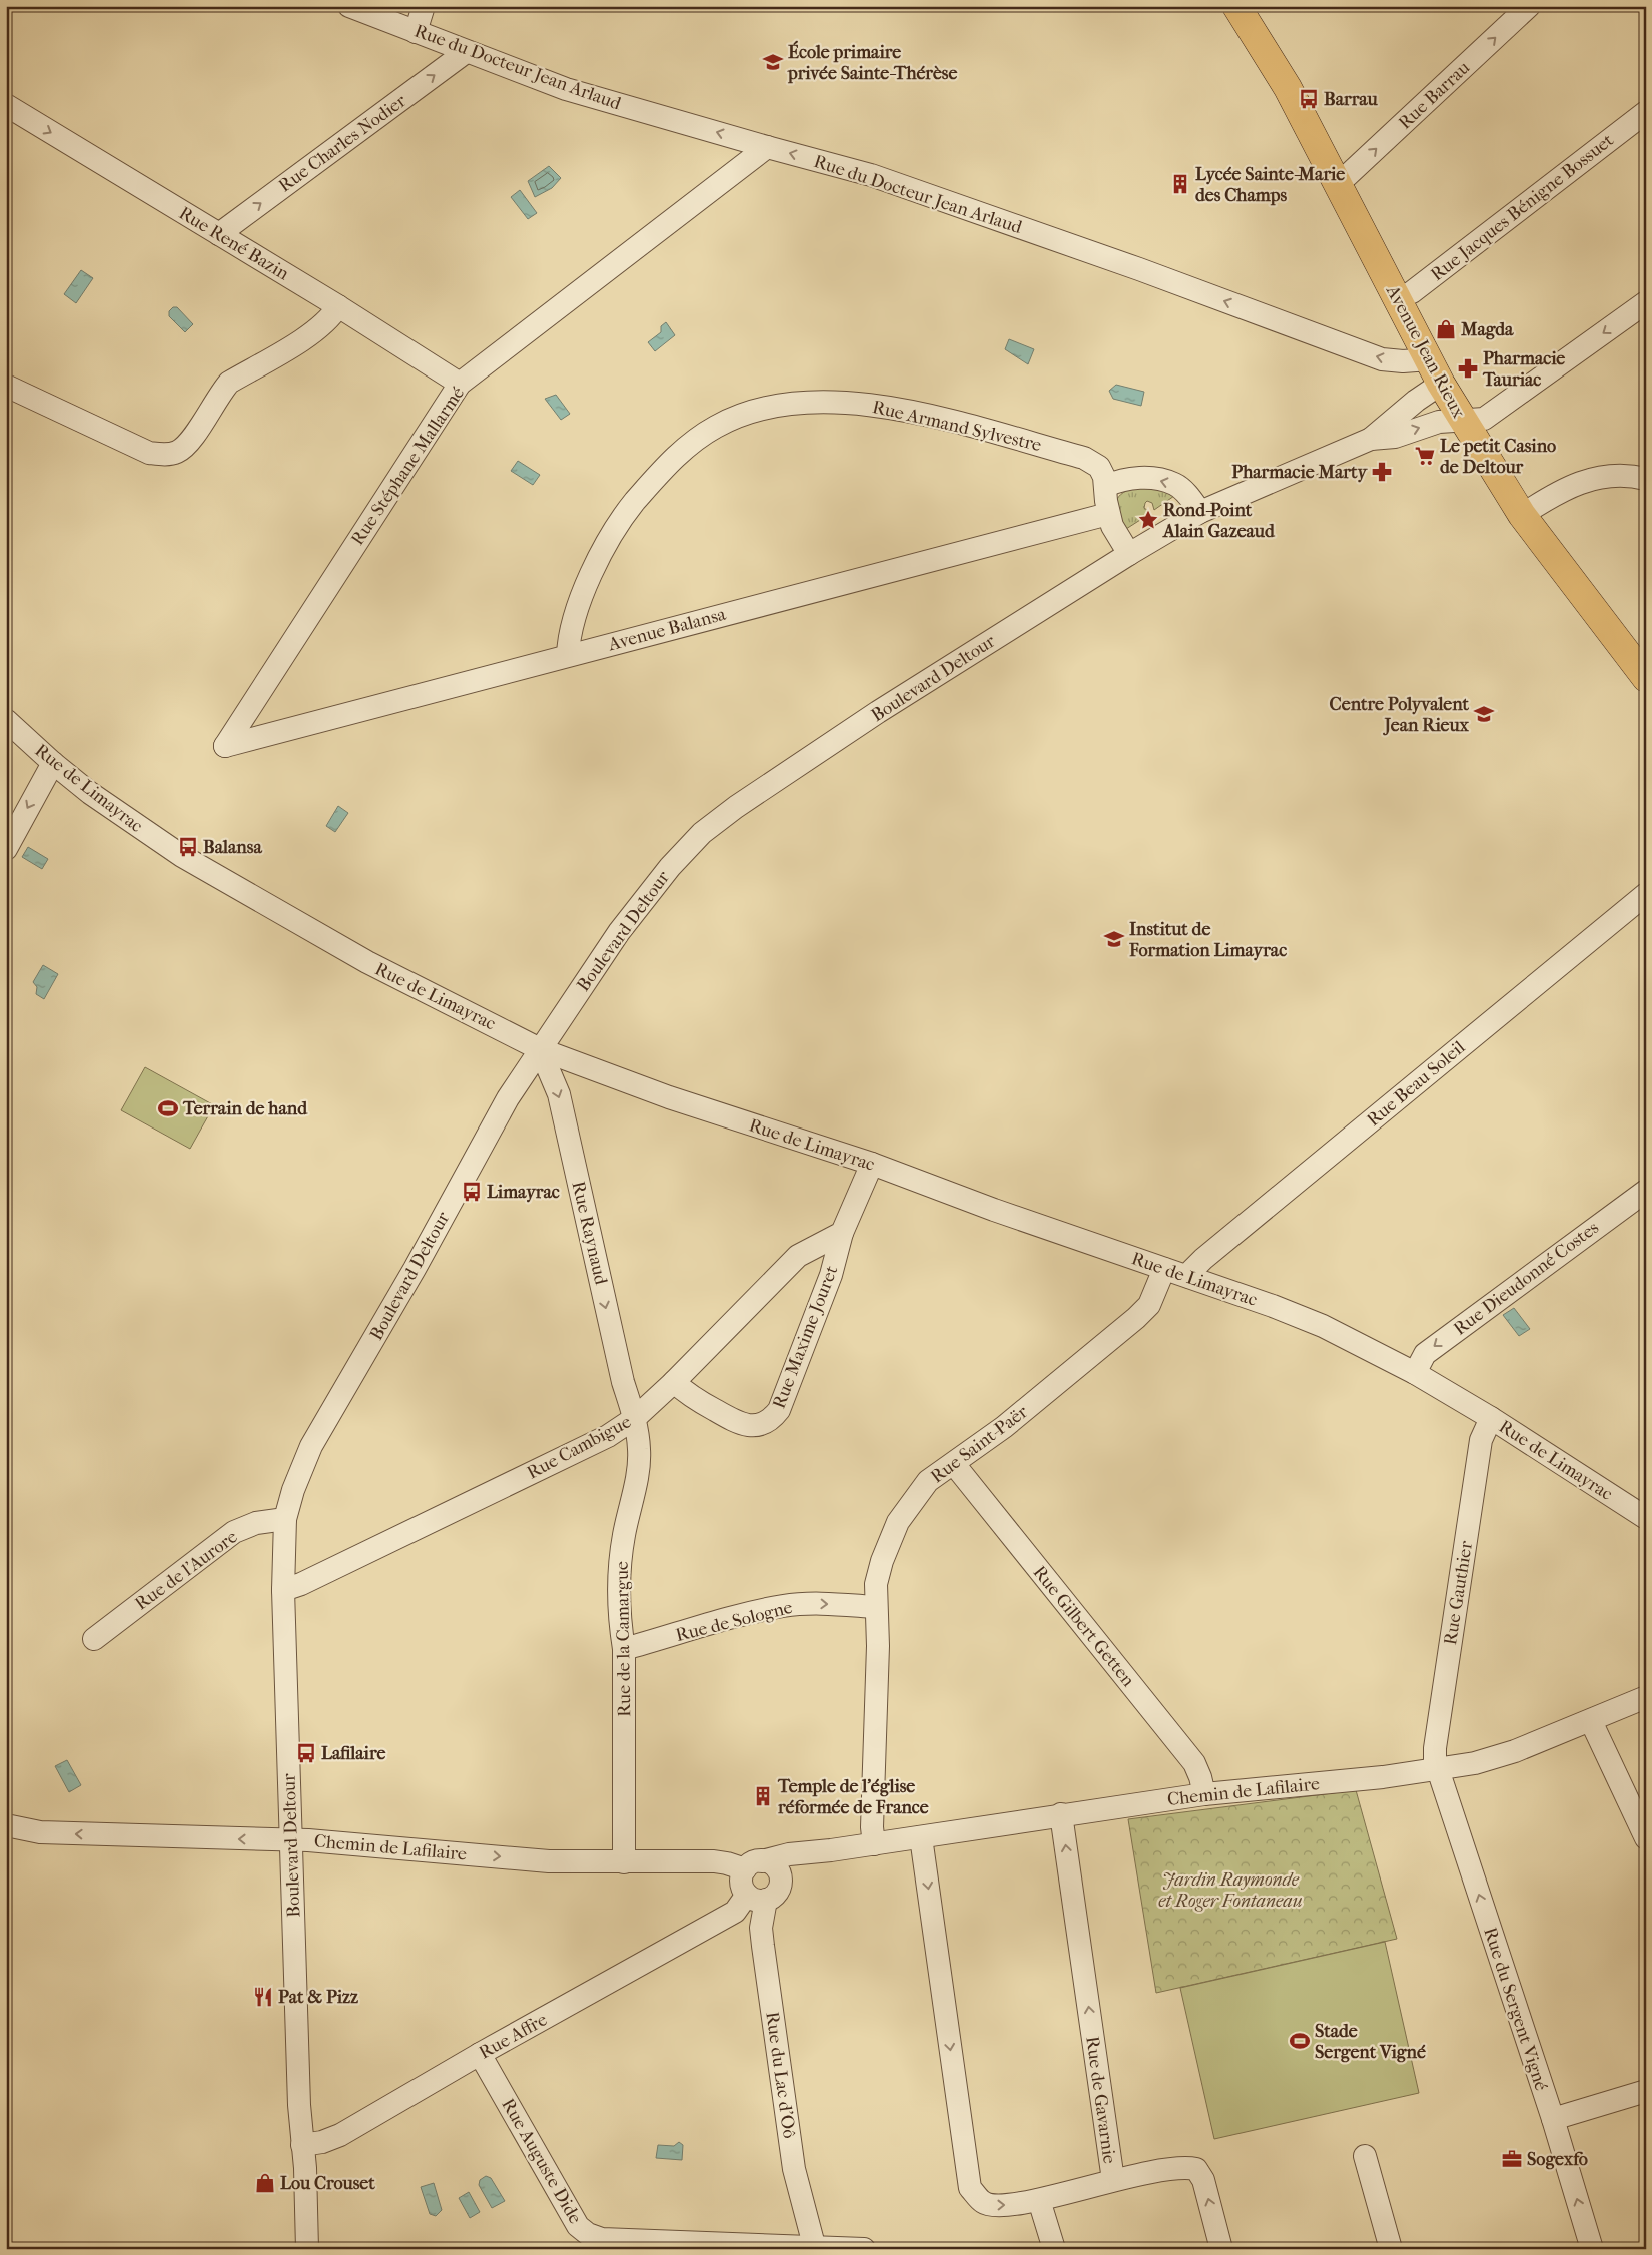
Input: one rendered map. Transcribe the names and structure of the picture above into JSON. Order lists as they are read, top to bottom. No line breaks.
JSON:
{"streets":{"main road":["Avenue Jean Rieux"],"street":["Rue du Docteur Jean Arlaud","Rue Barrau","Rue Charles Nodier","Rue Jacques Bénigne Bossuet","Rue René Bazin","Rue Armand Sylvestre","Rue Stéphane Mallarmé","Avenue Balansa","Boulevard Deltour","Rue de Limayrac","Rue Beau Soleil","Rue Raynaud","Rue Dieudonné Costes","Rue Maxime Jouret","Rue Saint-Paër","Rue Cambigue","Rue de l'Aurore","Rue Gauthier","Rue de Sologne","Rue Gilbert Getten","Rue de la Camargue","Chemin de Lafilaire","Rue du Sergent Vigné","Rue Affre","Rue du Lac d'Oô","Rue de Gavarnie","Rue Auguste Dide"]},"crossings":[["Rue du Docteur Jean Arlaud","Rue Charles Nodier"],["Rue du Docteur Jean Arlaud","Avenue Jean Rieux"],["Rue du Docteur Jean Arlaud","Rue Stéphane Mallarmé"],["Rue du Docteur Jean Arlaud","Boulevard Deltour"],["Rue Barrau","Avenue Jean Rieux"],["Rue Charles Nodier","Rue René Bazin"],["Rue Jacques Bénigne Bossuet","Avenue Jean Rieux"],["Rue René Bazin","Rue Stéphane Mallarmé"],["Avenue Jean Rieux","Boulevard Deltour"],["Rue Armand Sylvestre","Avenue Balansa"],["Rue Stéphane Mallarmé","Avenue Balansa"],["Boulevard Deltour","Rue de Limayrac"],["Boulevard Deltour","Rue Raynaud"],["Boulevard Deltour","Rue Cambigue"],["Boulevard Deltour","Rue de l'Aurore"],["Boulevard Deltour","Chemin de Lafilaire"],["Boulevard Deltour","Rue Affre"],["Rue de Limayrac","Rue Beau Soleil"],["Rue de Limayrac","Rue Raynaud"],["Rue de Limayrac","Rue Dieudonné Costes"],["Rue de Limayrac","Rue Saint-Paër"],["Rue de Limayrac","Rue Gauthier"],["Rue Raynaud","Rue Cambigue"],["Rue Raynaud","Rue de la Camargue"],["Rue Maxime Jouret","Rue Cambigue"],["Rue Saint-Paër","Rue de Sologne"],["Rue Saint-Paër","Rue Gilbert Getten"],["Rue Saint-Paër","Chemin de Lafilaire"],["Rue Cambigue","Rue de la Camargue"],["Rue Gauthier","Chemin de Lafilaire"],["Rue Gauthier","Rue du Sergent Vigné"],["Rue de Sologne","Rue de la Camargue"],["Rue Gilbert Getten","Chemin de Lafilaire"],["Rue de la Camargue","Chemin de Lafilaire"],["Chemin de Lafilaire","Rue du Sergent Vigné"],["Chemin de Lafilaire","Rue Affre"],["Chemin de Lafilaire","Rue du Lac d'Oô"],["Chemin de Lafilaire","Rue de Gavarnie"],["Rue Affre","Rue du Lac d'Oô"],["Rue Affre","Rue Auguste Dide"],["Rue du Lac d'Oô","Rue Auguste Dide"]],"one_way":["Rue du Docteur Jean Arlaud","Rue Barrau","Rue Charles Nodier","Rue René Bazin","Rue Raynaud","Rue Dieudonné Costes","Rue de Sologne"],"parks":["Jardin Raymonde et Roger Fontaneau"],"places":{"school or university":["École primaire privée Sainte-Thérèse","Centre Polyvalent Jean Rieux","Institut de Formation Limayrac"],"bus stop":["Barrau","Balansa","Limayrac","Lafilaire"],"building":["Lycée Sainte-Marie des Champs","Temple de l'église réformée de France"],"shop":["Magda","Lou Crouset"],"pharmacy":["Pharmacie Tauriac","Pharmacie Marty"],"supermarket":["Le petit Casino de Deltour"],"place":["Rond-Point Alain Gazeaud"],"sports":["Terrain de hand","Stade Sergent Vigné"],"restaurant":["Pat & Pizz"],"office":["Sogexfo"]}}
